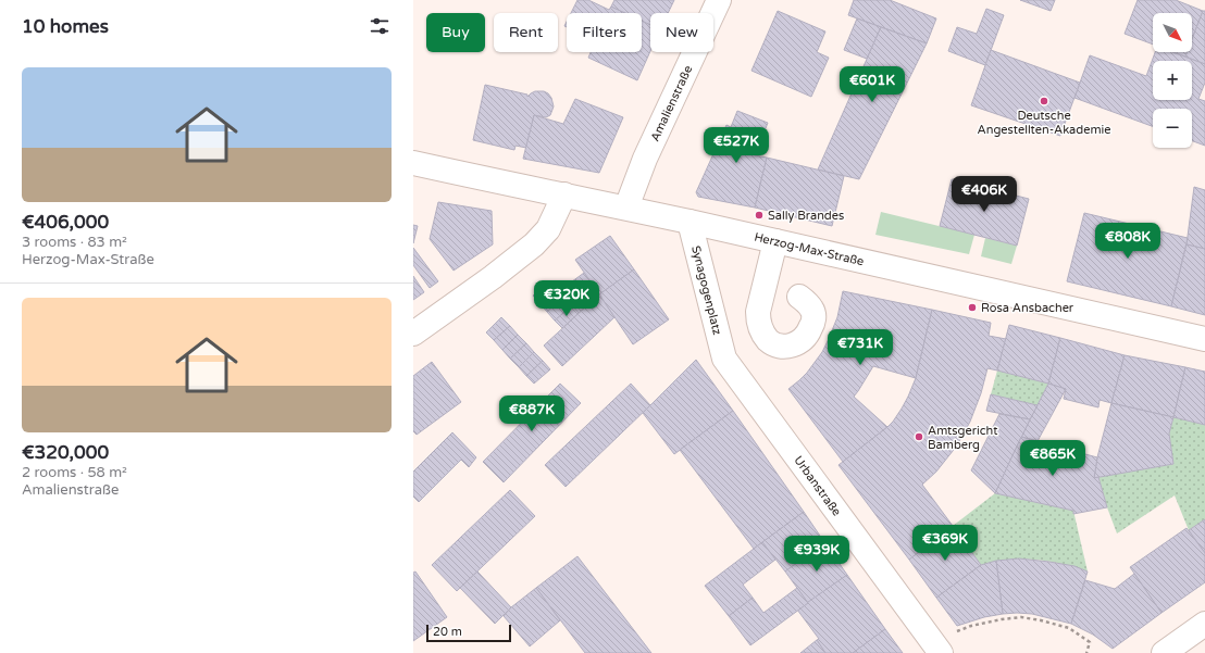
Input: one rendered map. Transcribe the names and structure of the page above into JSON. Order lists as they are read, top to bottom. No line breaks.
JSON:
{"streets":{"street":["Amalienstraße","Herzog-Max-Straße","Synagogenplatz","Urbanstraße"]},"crossings":[["Amalienstraße","Herzog-Max-Straße"],["Herzog-Max-Straße","Synagogenplatz"],["Synagogenplatz","Urbanstraße"]],"places":["Deutsche Angestellten-Akademie","Sally Brandes","Rosa Ansbacher","Amtsgericht Bamberg"],"scale_bar":"20 m","north":"bottom right","page":{"heading":"10 homes","map_buttons":["+","−"],"chip":["Buy","Rent","Filters","New"],"list":[{"name":"€406,000","note":"3 rooms · 83 m² · Herzog-Max-Straße"},{"name":"€320,000","note":"2 rooms · 58 m² · Amalienstraße"}],"price":["€601K","€527K","€406K","€808K","€320K","€731K","€887K","€865K","€369K","€939K"],"scale":"20 m"}}
